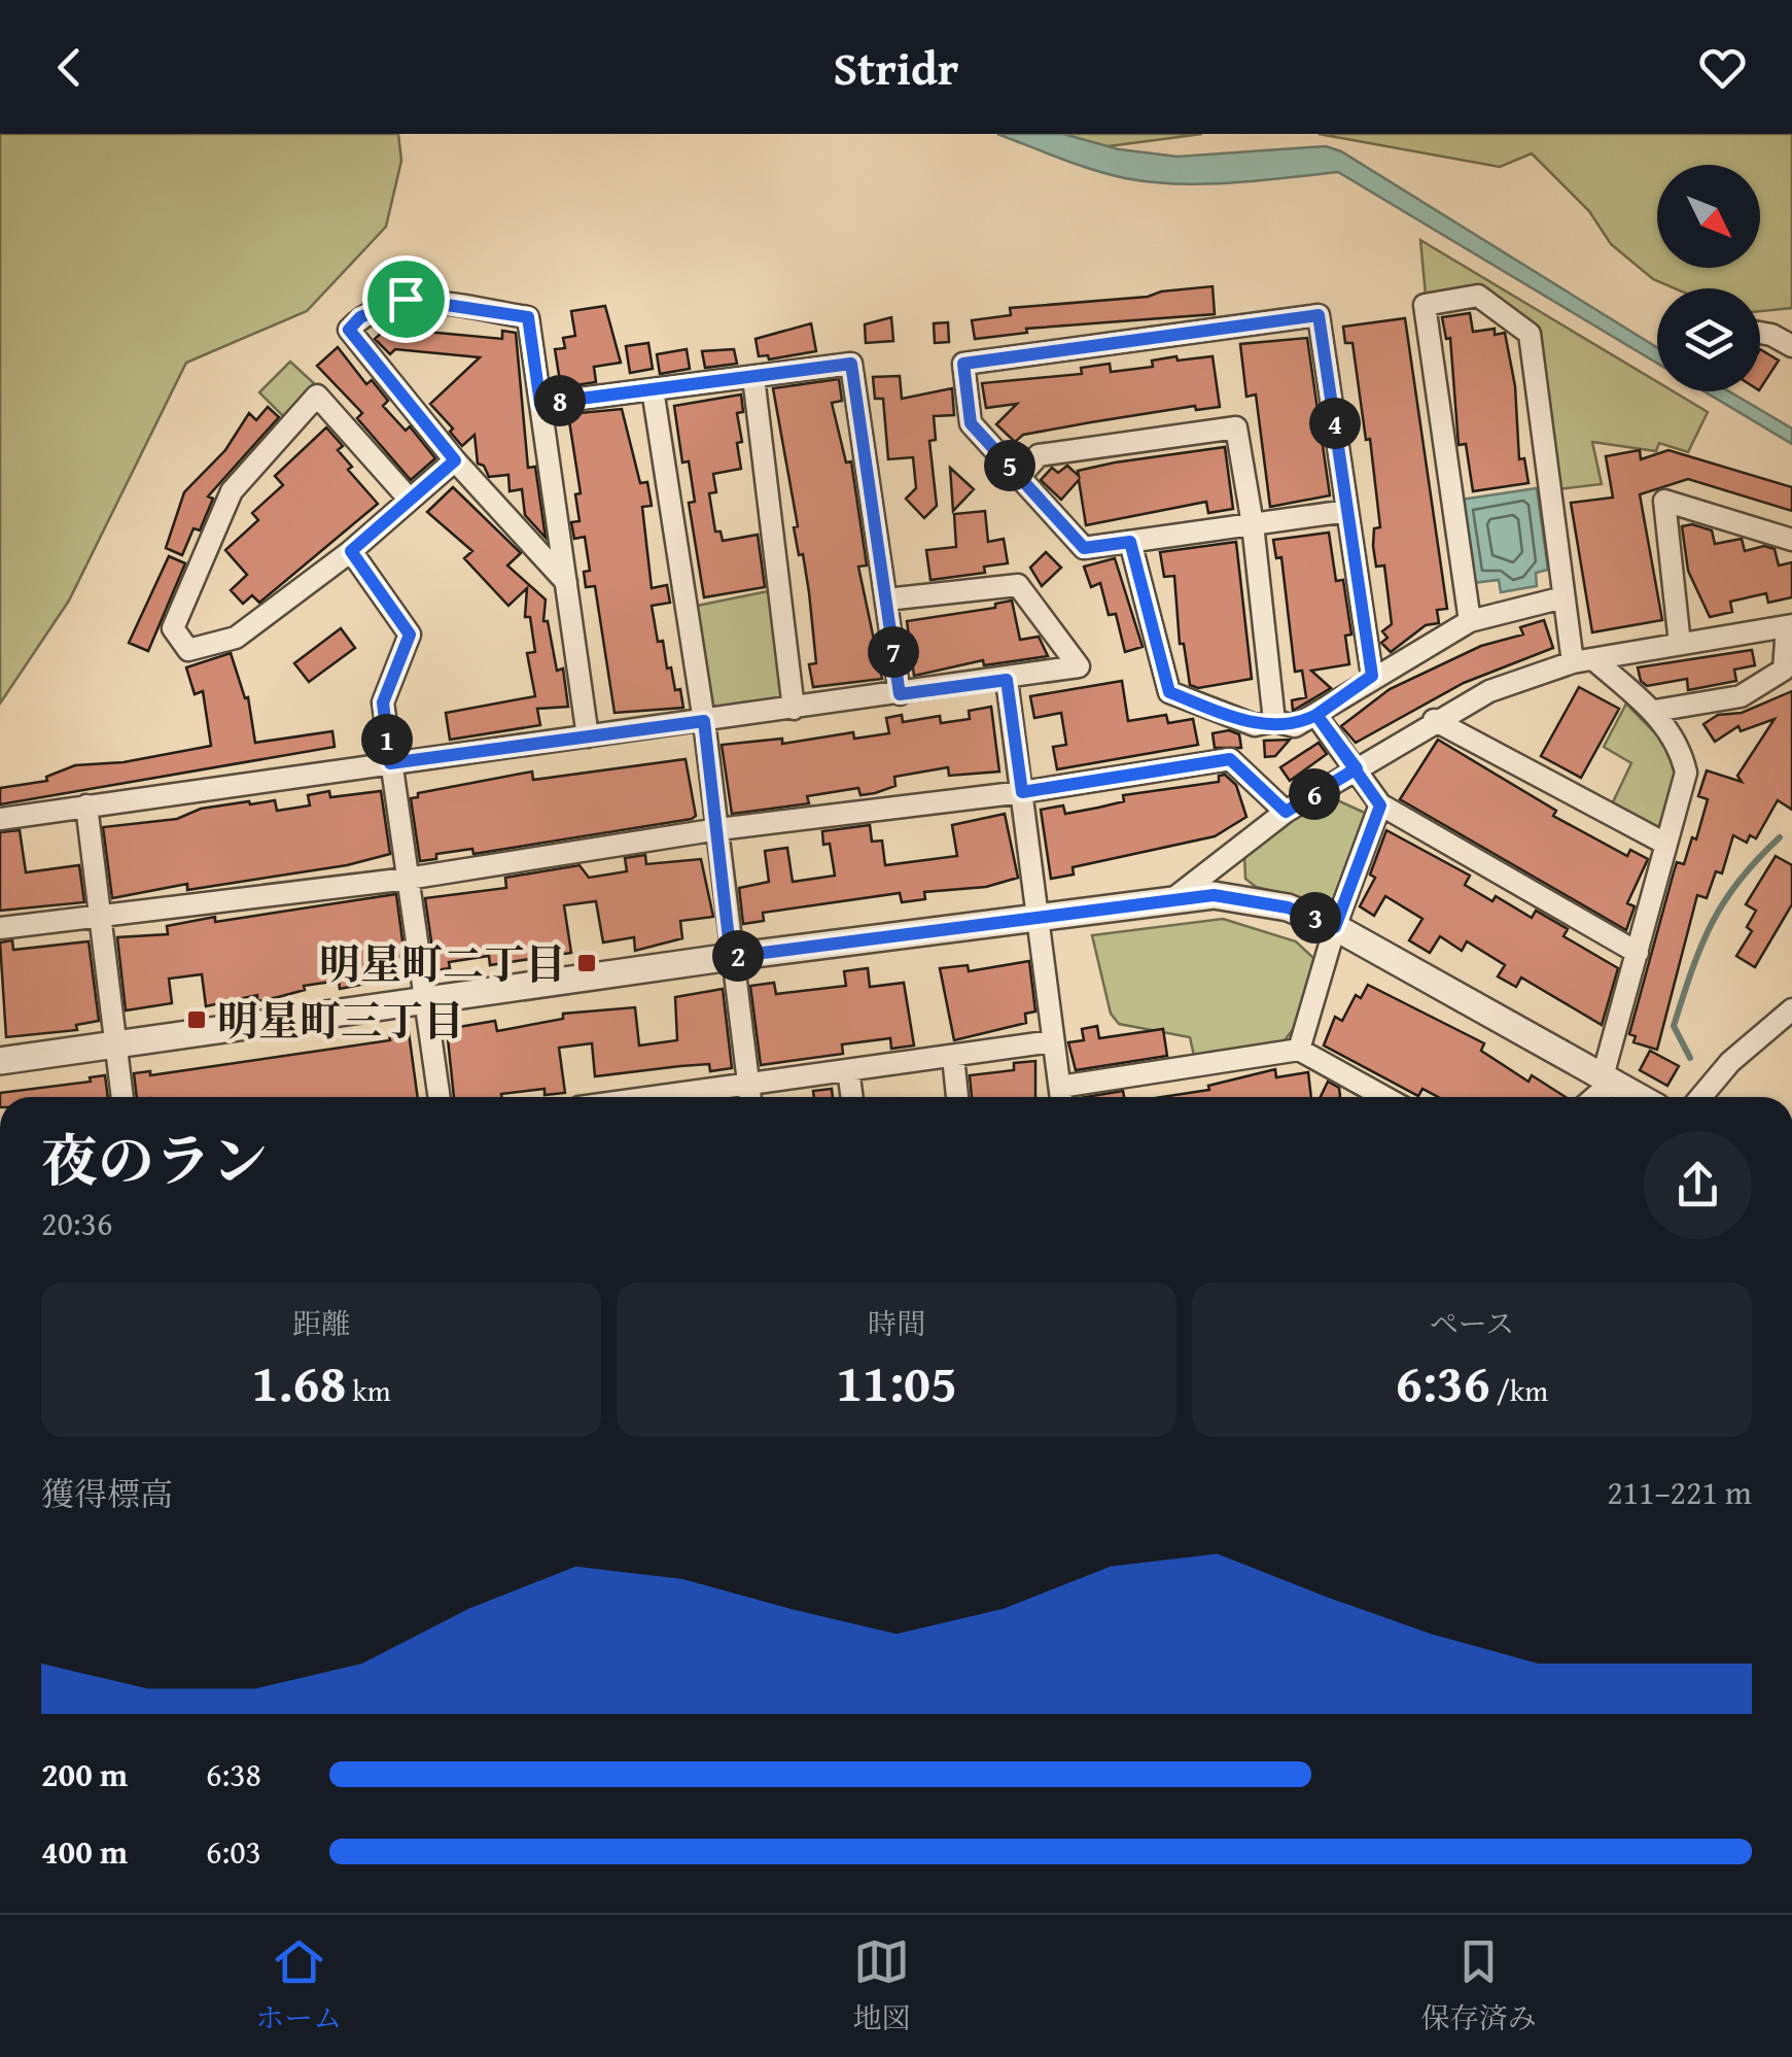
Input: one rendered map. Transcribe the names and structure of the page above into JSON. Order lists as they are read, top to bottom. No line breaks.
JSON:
{"places":{"transit":["明星町二丁目","明星町三丁目"]},"north":"bottom right","page":{"header":"Stridr","pins":["8","4","5","7","1","6","3","2"],"heading":["夜のラン","20:36"],"stats":[["距離","1.68 km"],["時間","11:05"],["ペース","6:36 /km"]],"chart":["獲得標高","211–221 m"],"list":[{"name":"200 m","note":"6:38"},{"name":"400 m","note":"6:03"}],"tabs":["ホーム","地図","保存済み"]}}
